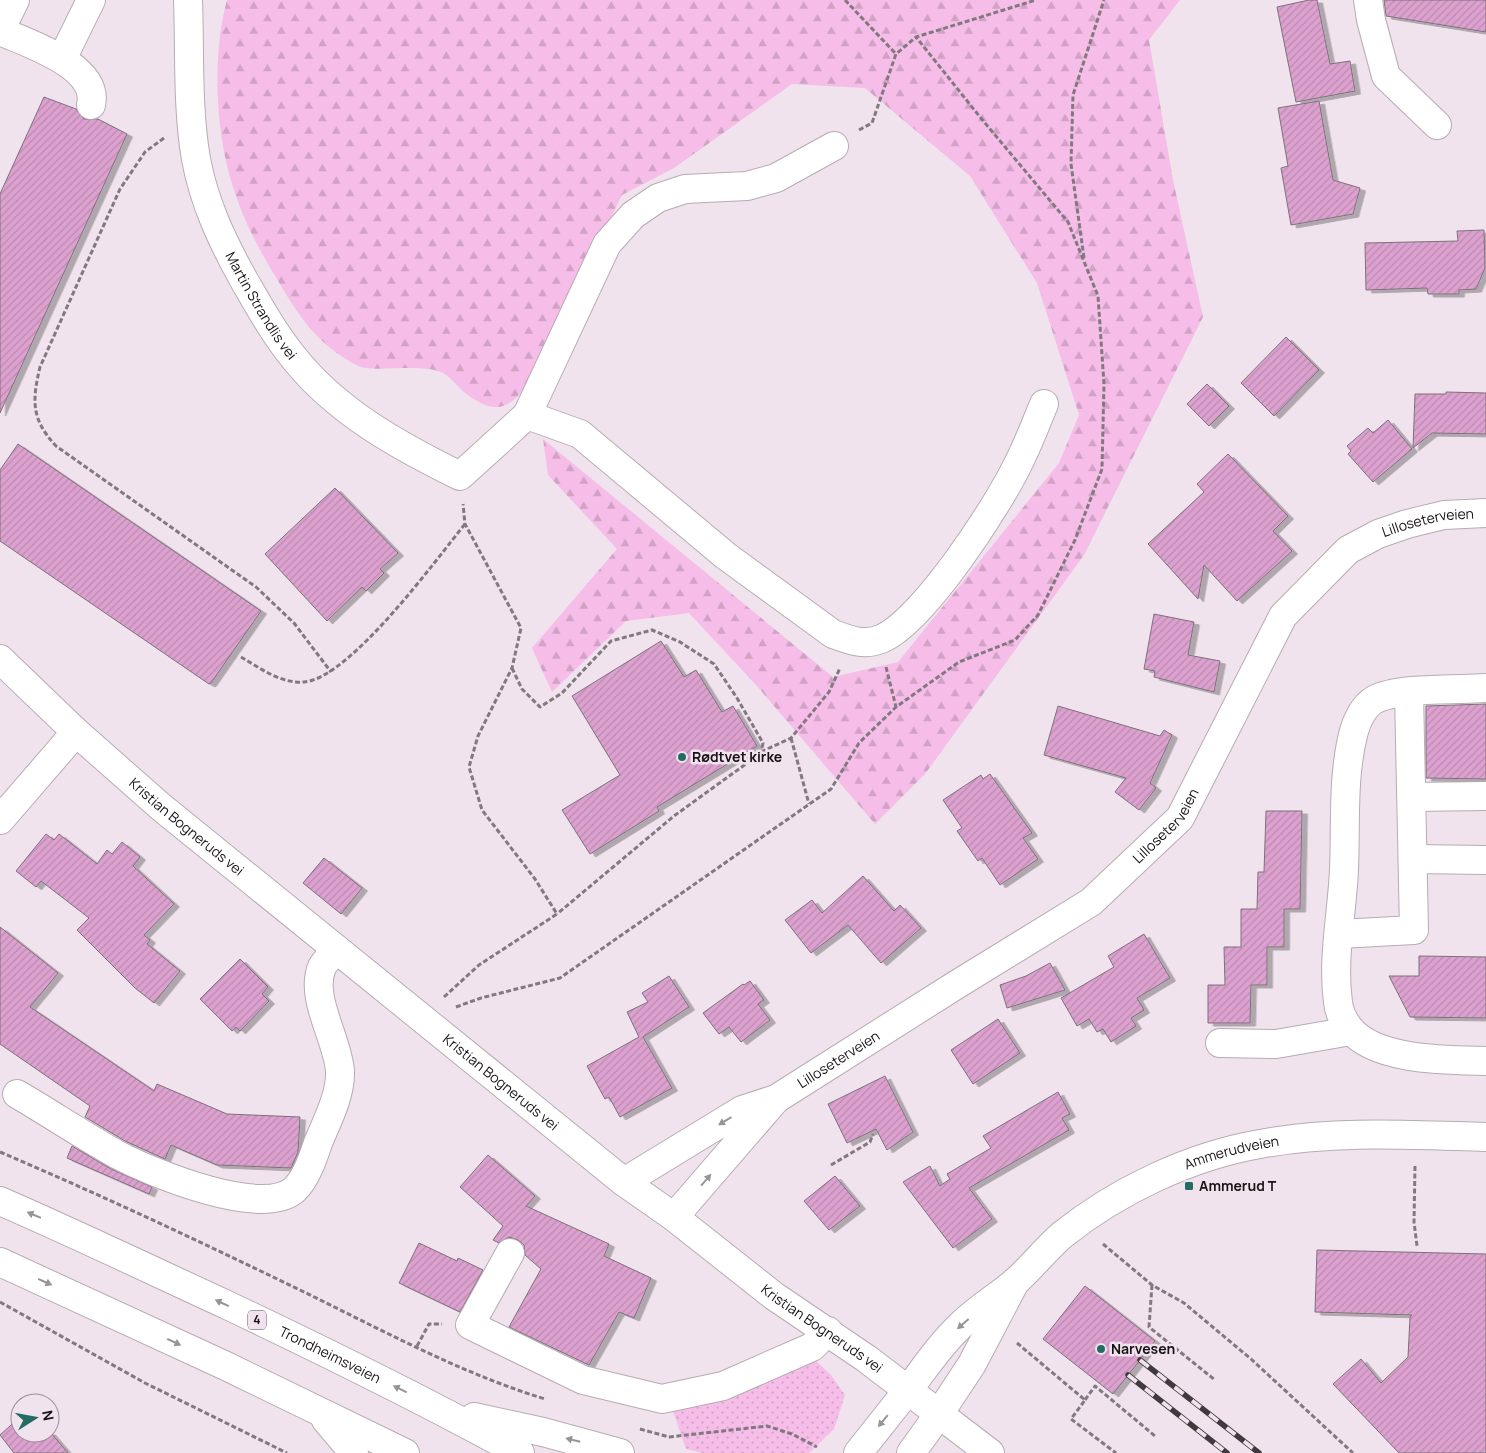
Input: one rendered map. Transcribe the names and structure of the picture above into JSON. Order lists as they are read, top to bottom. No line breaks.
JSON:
{"streets":{"main road":["Martin Strandlis vei","Lilloseterveien","Kristian Bogneruds vei","Ammerudveien","4","Trondheimsveien"]},"crossings":[["Lilloseterveien","Kristian Bogneruds vei"],["Kristian Bogneruds vei","Ammerudveien"]],"places":{"other":["Rødtvet kirke","Narvesen"],"transit":["Ammerud T"]},"north":"right"}
